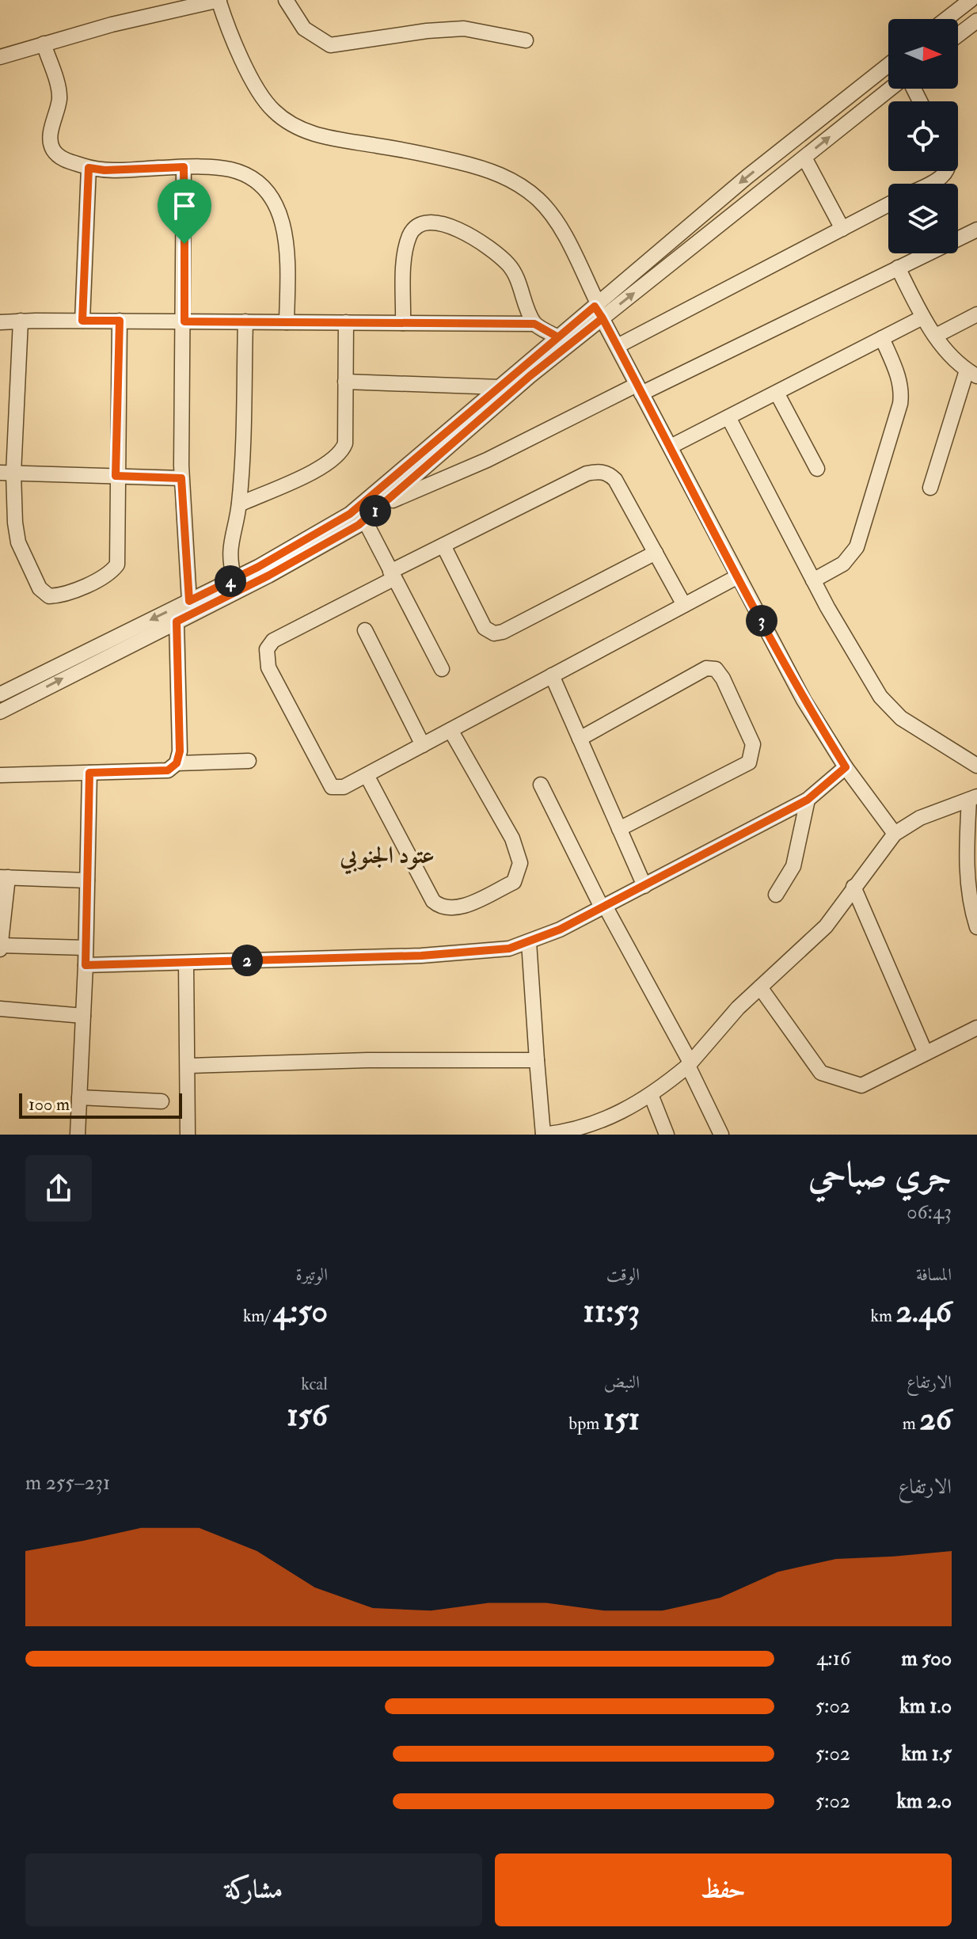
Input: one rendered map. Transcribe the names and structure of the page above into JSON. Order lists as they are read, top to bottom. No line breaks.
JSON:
{"districts":["عتود الجنوبي"],"scale_bar":"100 m","north":"right","page":{"pins":["1","4","3","2"],"scale":"100 m","heading":["جري صباحي","06:43"],"stats":[["المسافة","2.46 km"],["الوقت","11:53"],["الوتيرة","4:50 /km"],["الارتفاع","26 m"],["النبض","151 bpm"],["kcal","156"]],"chart":["الارتفاع","231–255 m"],"list":[{"name":"500 m","note":"4:16"},{"name":"1.0 km","note":"5:02"},{"name":"1.5 km","note":"5:02"},{"name":"2.0 km","note":"5:02"}],"buttons":["حفظ","مشاركة"]}}
